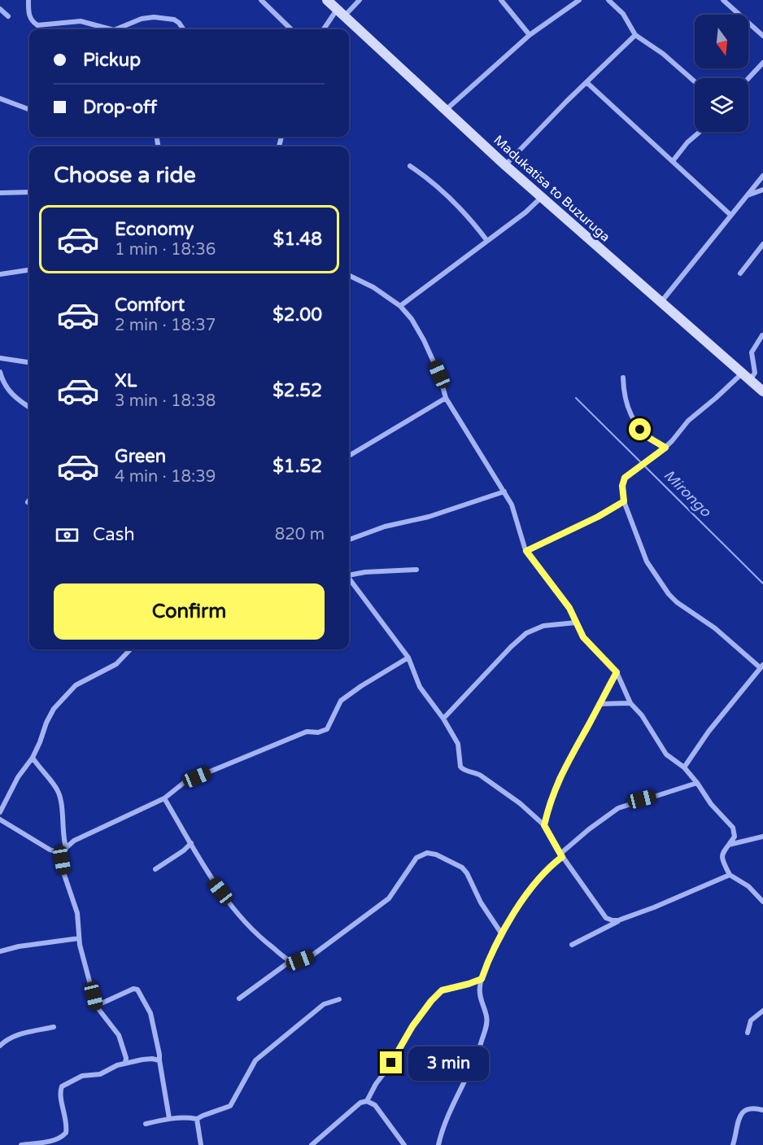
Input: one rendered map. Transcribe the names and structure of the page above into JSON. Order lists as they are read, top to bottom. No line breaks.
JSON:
{"streets":{"main road":["Madukatisa to Buzuruga"]},"water":["Mirongo"],"north":"bottom","page":{"banner":["Pickup","Drop-off"],"heading":"Choose a ride","list":[{"name":"Economy","note":"1 min · 18:36","value":"$1.48"},{"name":"Comfort","note":"2 min · 18:37","value":"$2.00"},{"name":"XL","note":"3 min · 18:38","value":"$2.52"},{"name":"Green","note":"4 min · 18:39","value":"$1.52"}],"pay":["Cash","820 m"],"buttons":"Confirm","bubble":"3 min"}}
